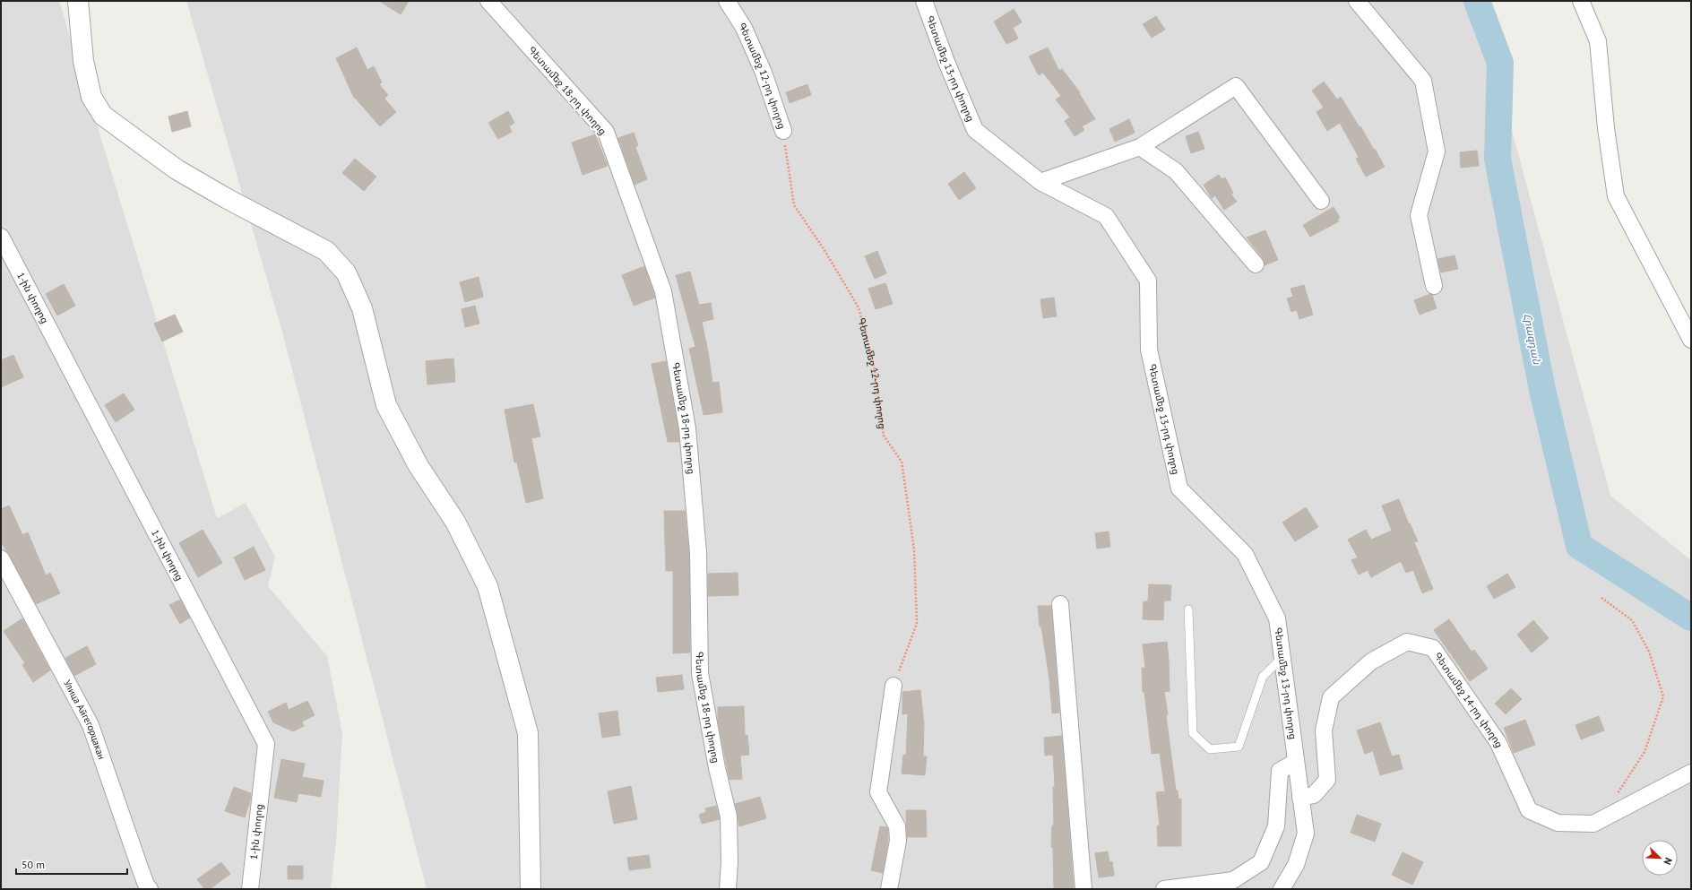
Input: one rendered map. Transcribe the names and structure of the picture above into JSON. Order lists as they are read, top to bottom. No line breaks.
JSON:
{"streets":{"street":["Գետամեջ 13-րդ փողոց","Գետամեջ 12-րդ փողոց","Գետամեջ 18-րդ փողոց","1-ին փողոց","Գետամեջ 14-րդ փողոց","Улица Айгегорцакан"]},"crossings":[["Գետամեջ 13-րդ փողոց","Գետամեջ 14-րդ փողոց"]],"water":["Հրազդան"],"scale_bar":"50 m","north":"bottom right"}
